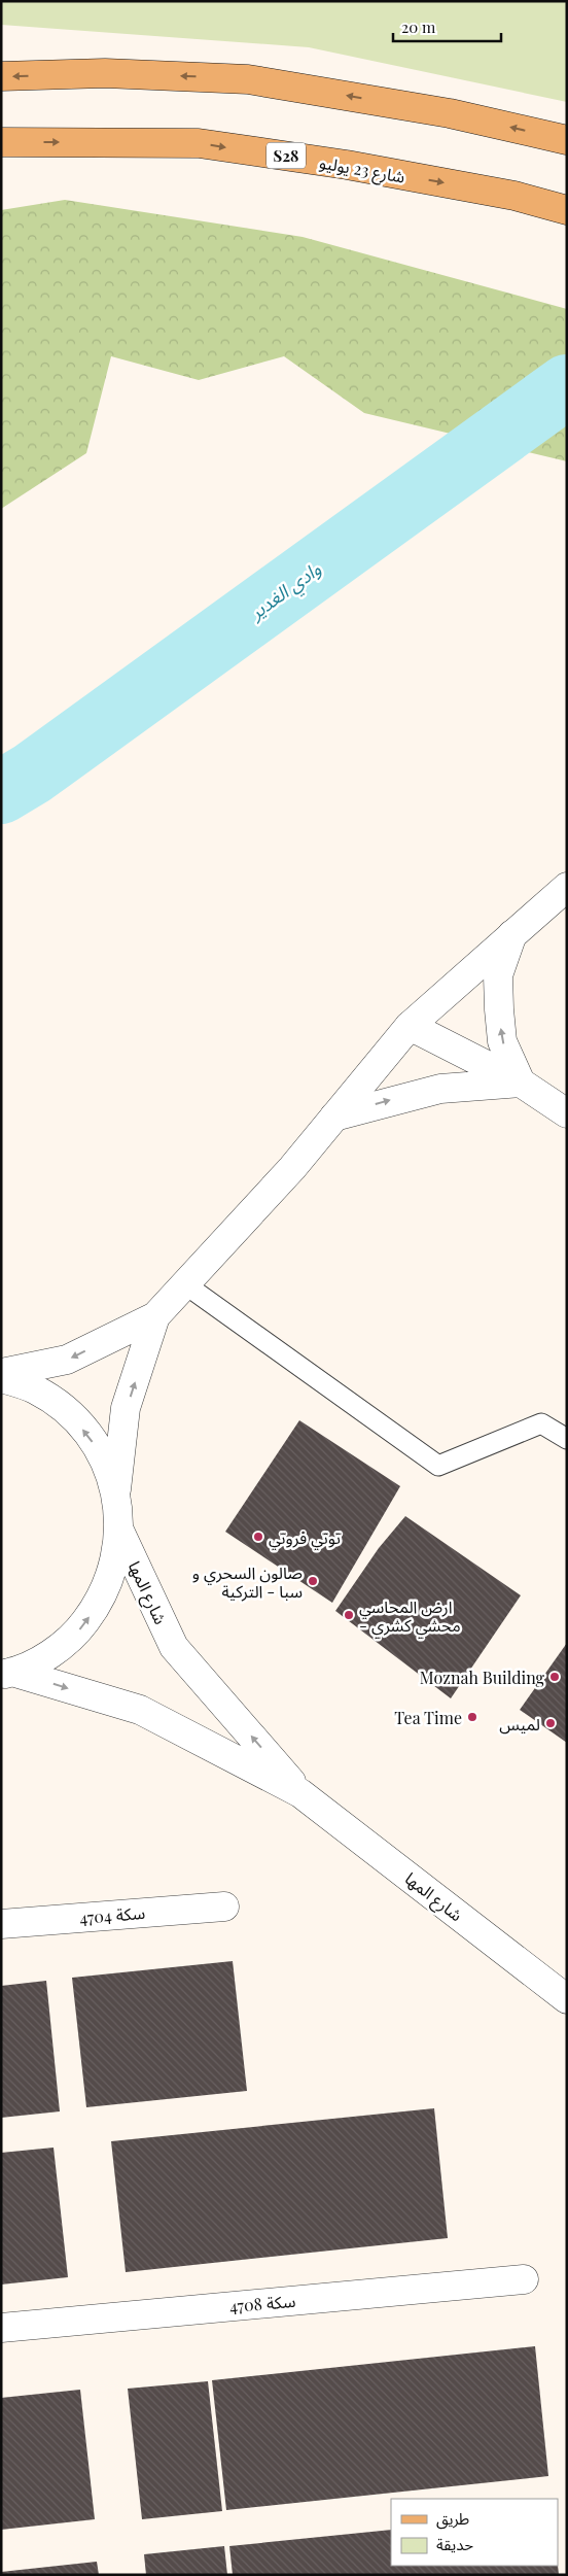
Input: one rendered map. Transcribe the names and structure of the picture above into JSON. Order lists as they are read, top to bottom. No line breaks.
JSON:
{"streets":{"main road":["S28","شارع 23 يوليو"],"street":["شارع المها","سكة 4704","سكة 4708"]},"water":["وادي الغدير"],"places":["توتي فروتي","صالون السحري و سبا - التركية","ارض المحاسي - محشي كشري","Moznah Building","Tea Time","لميس"],"legend":["طريق","حديقة"],"scale_bar":"20 m"}
